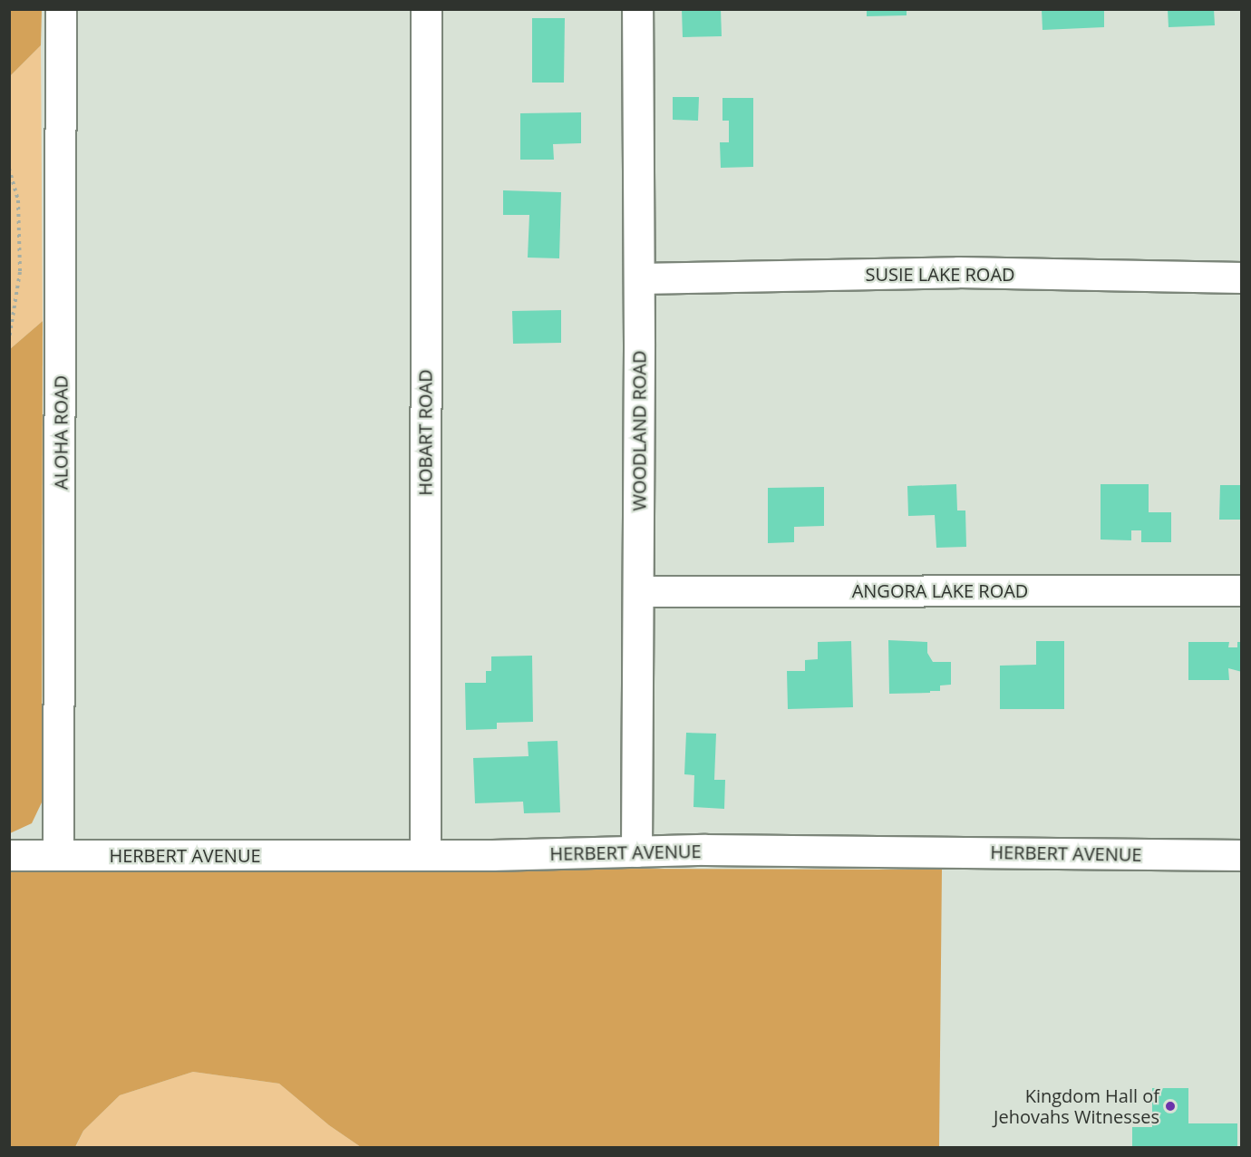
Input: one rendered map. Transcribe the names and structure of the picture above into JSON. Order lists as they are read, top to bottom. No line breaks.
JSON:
{"streets":{"street":["SUSIE LAKE ROAD","WOODLAND ROAD","ALOHA ROAD","HOBART ROAD","ANGORA LAKE ROAD","HERBERT AVENUE"]},"crossings":[["SUSIE LAKE ROAD","WOODLAND ROAD"],["WOODLAND ROAD","ANGORA LAKE ROAD"],["WOODLAND ROAD","HERBERT AVENUE"],["ALOHA ROAD","HERBERT AVENUE"],["HOBART ROAD","HERBERT AVENUE"]],"places":["Kingdom Hall of Jehovahs Witnesses"]}
